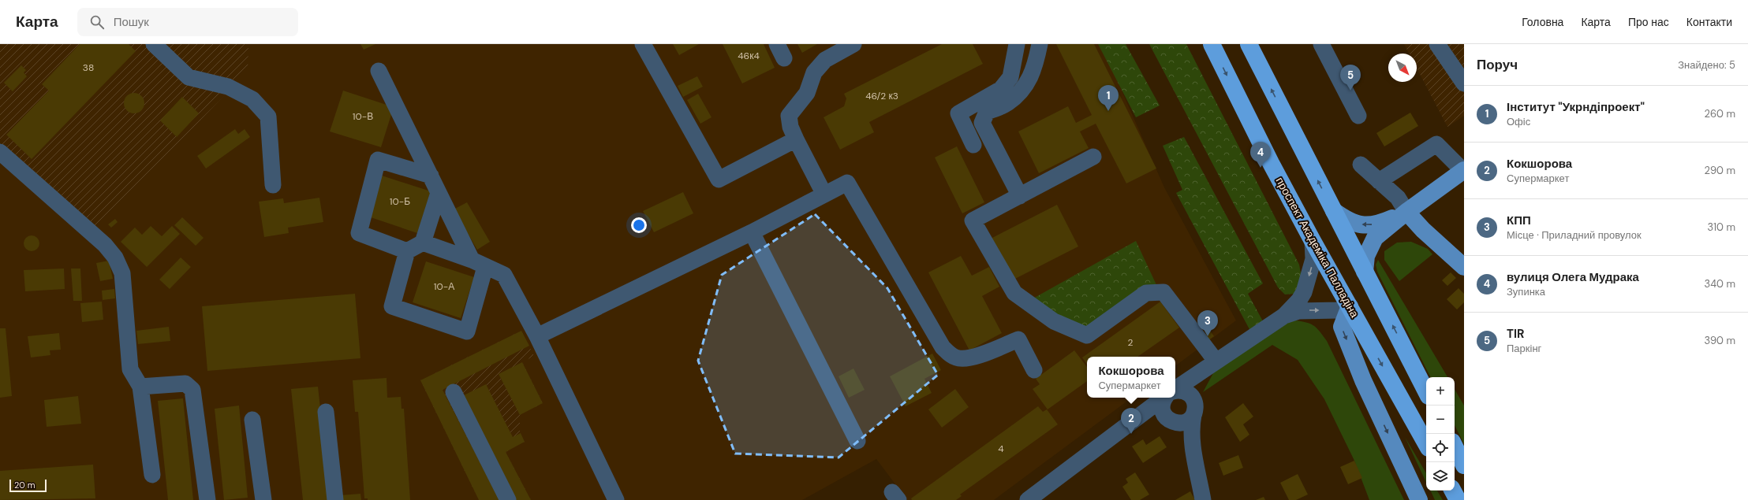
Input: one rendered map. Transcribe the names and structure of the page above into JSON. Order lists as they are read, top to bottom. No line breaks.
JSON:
{"streets":{"highway":["проспект Академіка Палладіна"]},"house_numbers":["46к4","38","46/2 к3","10-В","10-Б","10-А","2","4"],"scale_bar":"20 m","north":"bottom right","page":{"header":"Карта","search":"Пошук","nav":["Головна","Карта","Про нас","Контакти"],"heading":["Поруч","Знайдено: 5"],"pins":["5","1","4","3","2"],"list":[{"mark":"1","name":"Інститут \"Укрндіпроект\"","note":"Офіс","value":"260 m"},{"mark":"2","name":"Кокшорова","note":"Супермаркет","value":"290 m"},{"mark":"3","name":"КПП","note":"Місце · Приладний провулок","value":"310 m"},{"mark":"4","name":"вулиця Олега Мудрака","note":"Зупинка","value":"340 m"},{"mark":"5","name":"TIR","note":"Паркінг","value":"390 m"}],"popup":["Кокшорова","Супермаркет"],"map_buttons":["+","−"],"scale":"20 m"}}
